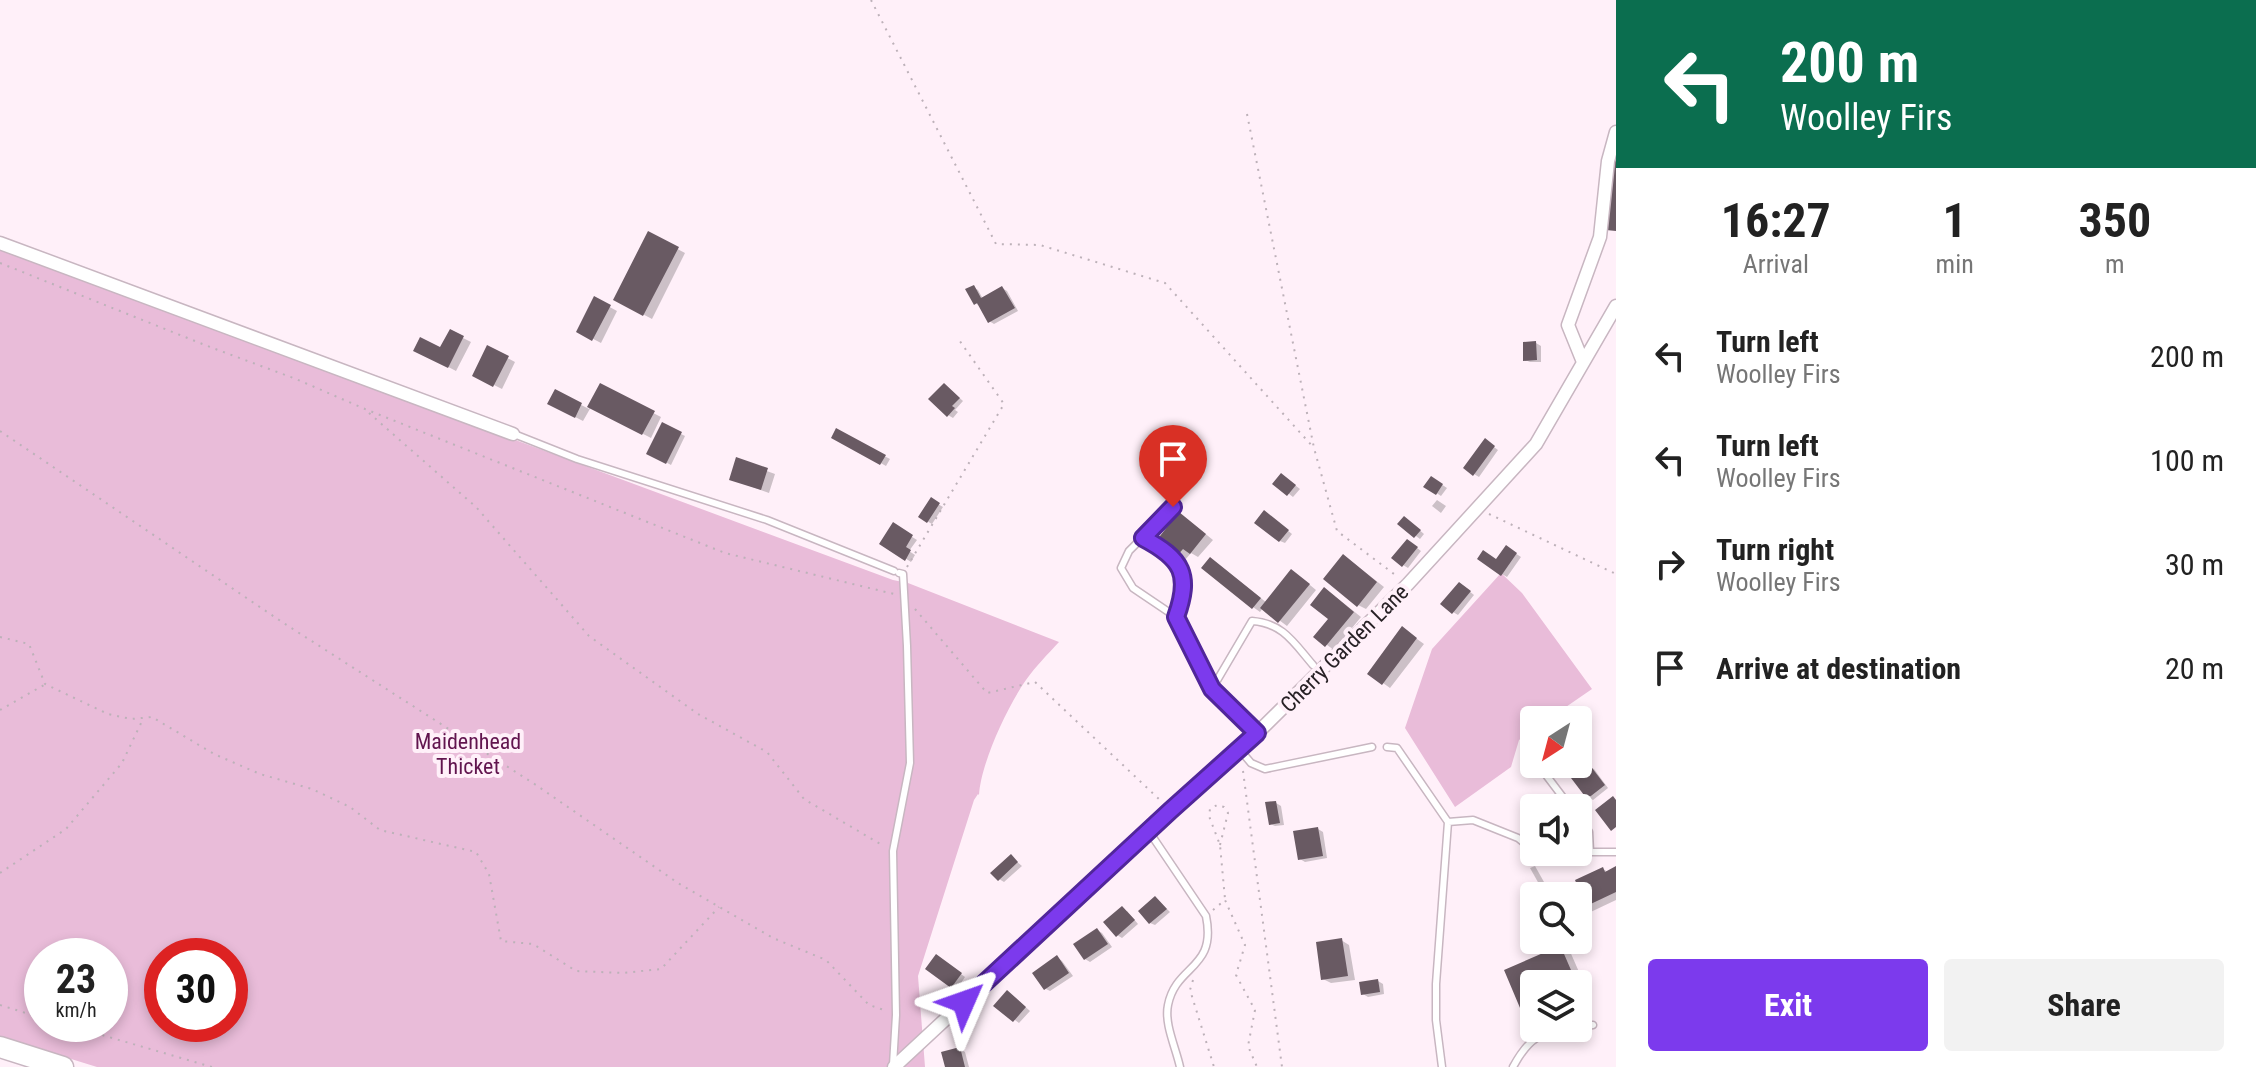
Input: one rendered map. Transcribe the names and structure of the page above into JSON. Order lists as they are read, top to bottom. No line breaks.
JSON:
{"streets":{"street":["Cherry Garden Lane"]},"parks":["Maidenhead Thicket"],"north":"bottom left","page":{"turn":["200 m","Woolley Firs"],"eta":["16:27","Arrival","1","min","350","m"],"list":[{"name":"Turn left","note":"Woolley Firs","value":"200 m"},{"name":"Turn left","note":"Woolley Firs","value":"100 m"},{"name":"Turn right","note":"Woolley Firs","value":"30 m"},{"name":"Arrive at destination","value":"20 m"}],"speed":"23 km/h","limit":"30","buttons":["Exit","Share"]}}
